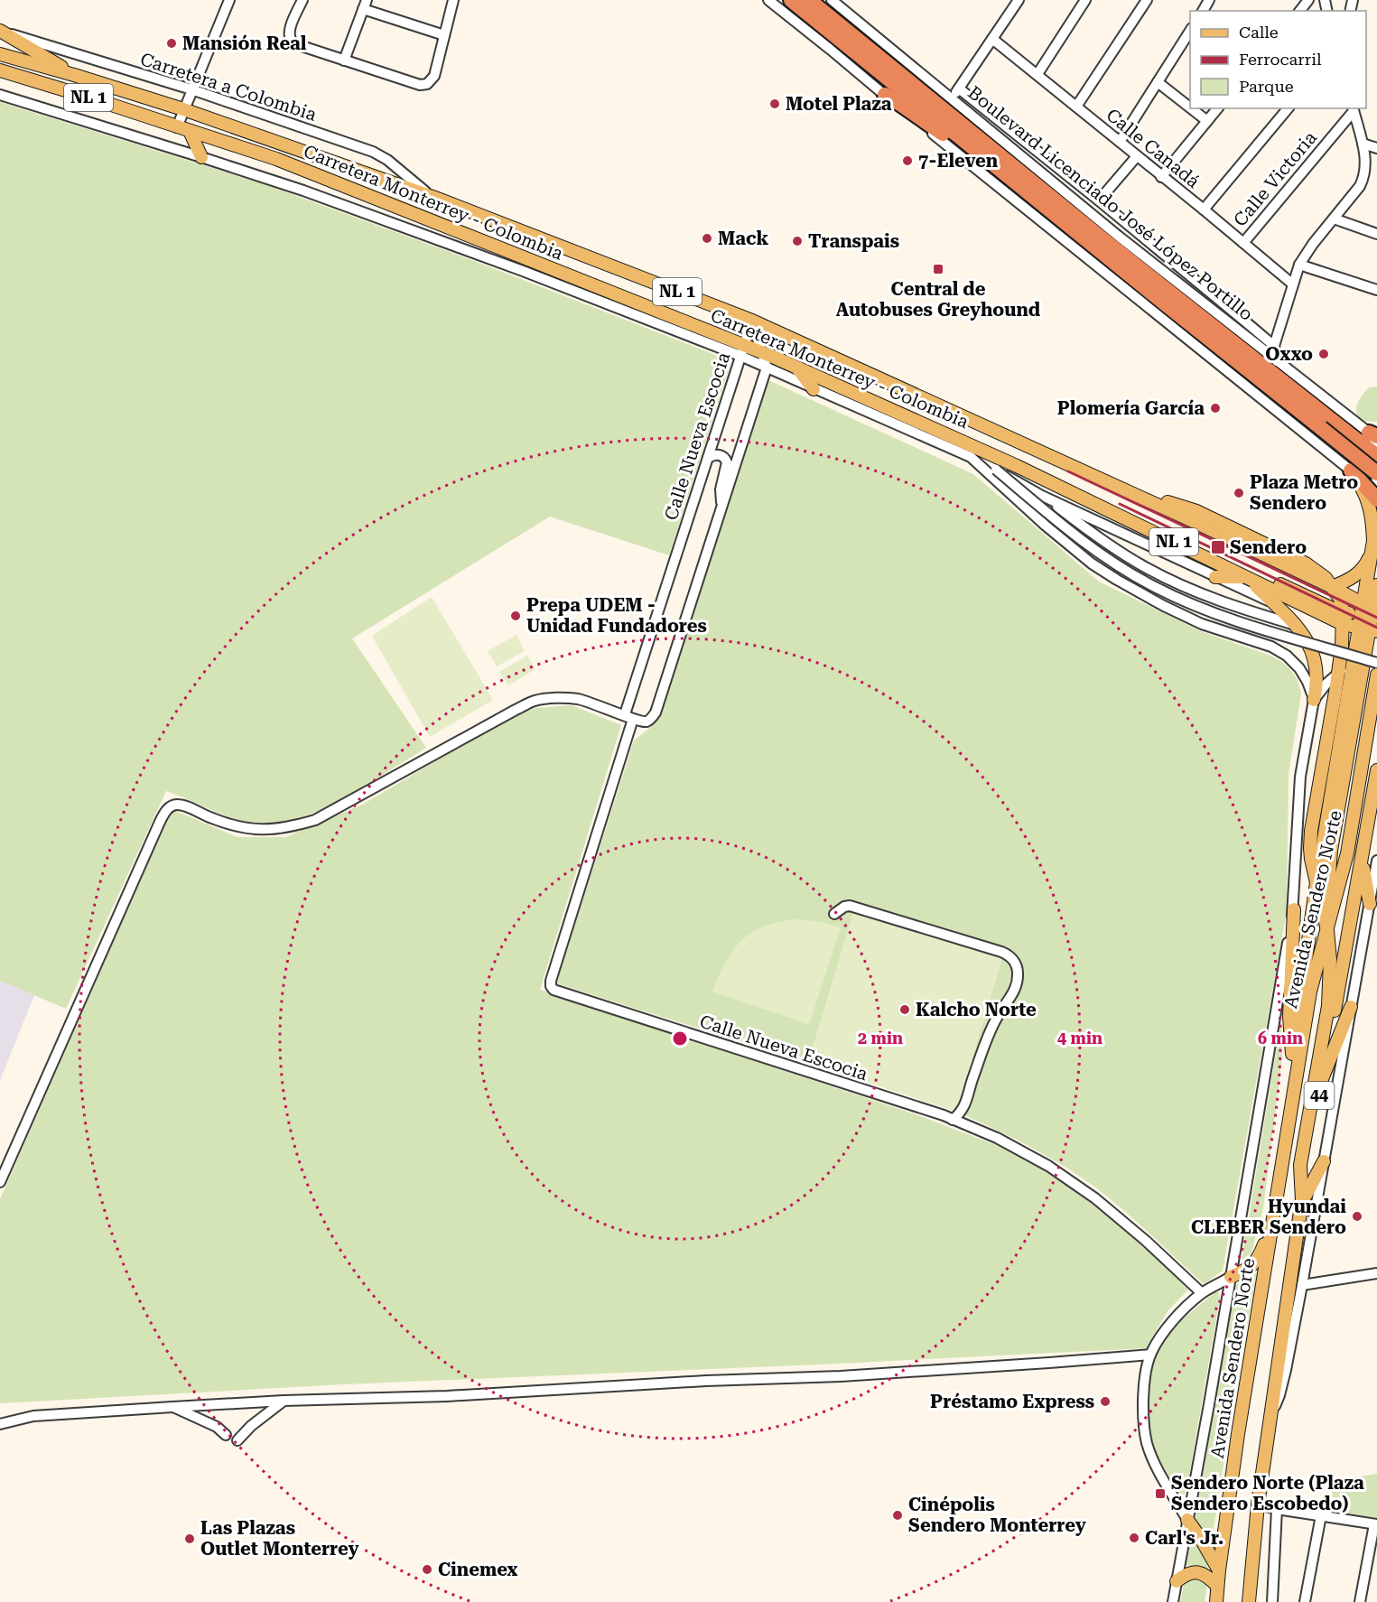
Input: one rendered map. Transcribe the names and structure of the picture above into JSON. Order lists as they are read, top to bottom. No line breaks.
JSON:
{"streets":{"highway":["Boulevard Licenciado José López Portillo"],"main road":["NL 1","Carretera Monterrey - Colombia","Avenida Sendero Norte","44"],"street":["Carretera a Colombia","Calle Canadá","Calle Victoria","Calle Nueva Escocia"]},"crossings":[["Carretera a Colombia","Carretera Monterrey - Colombia"],["NL 1","Carretera Monterrey - Colombia"],["NL 1","Calle Nueva Escocia"],["Calle Canadá","Calle Victoria"],["Carretera Monterrey - Colombia","Calle Nueva Escocia"]],"places":{"other":["Mansión Real","Motel Plaza","7-Eleven","Mack","Transpais","Oxxo","Plomería García","Plaza Metro Sendero","Prepa UDEM - Unidad Fundadores","Kalcho Norte","Hyundai CLEBER Sendero","Préstamo Express","Cinépolis Sendero Monterrey","Carl's Jr.","Las Plazas Outlet Monterrey","Cinemex"],"transit":["Central de Autobuses Greyhound","Sendero","Sendero Norte (Plaza Sendero Escobedo)"]},"legend":["Calle","Ferrocarril","Parque"],"rings":["2 min","4 min","6 min"]}
